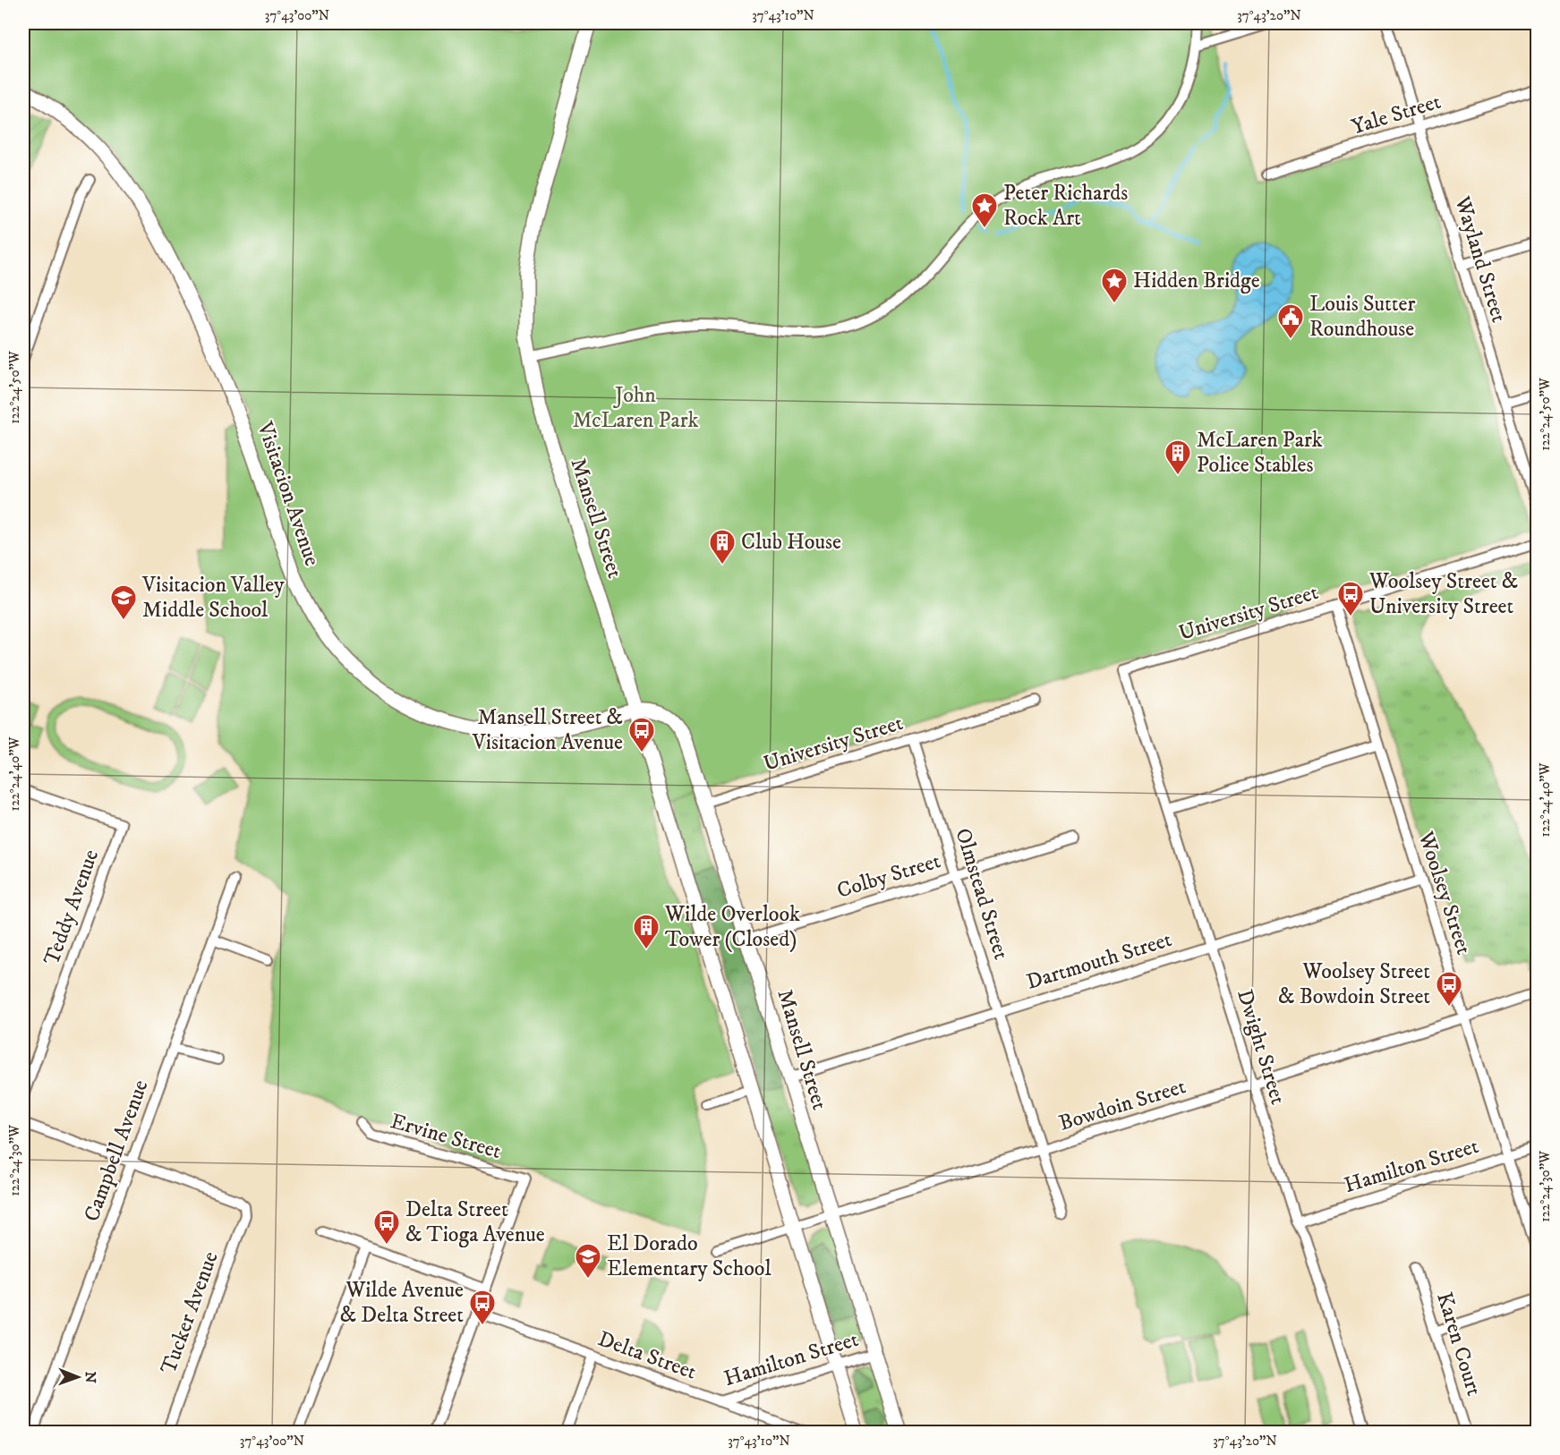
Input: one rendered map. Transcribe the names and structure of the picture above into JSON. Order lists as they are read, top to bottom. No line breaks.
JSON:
{"streets":{"street":["Yale Street","Wayland Street","Visitacion Avenue","Mansell Street","University Street","Colby Street","Woolsey Street","Olmstead Street","Teddy Avenue","Dartmouth Street","Dwight Street","Bowdoin Street","Ervine Street","Campbell Avenue","Hamilton Street","Tucker Avenue","Karen Court","Delta Street"]},"crossings":[["Yale Street","Wayland Street"],["Visitacion Avenue","Mansell Street"],["Mansell Street","University Street"],["Mansell Street","Colby Street"],["Mansell Street","Dartmouth Street"],["Mansell Street","Bowdoin Street"],["Mansell Street","Hamilton Street"],["University Street","Woolsey Street"],["University Street","Olmstead Street"],["University Street","Dwight Street"],["Colby Street","Olmstead Street"],["Woolsey Street","Dartmouth Street"],["Woolsey Street","Bowdoin Street"],["Woolsey Street","Hamilton Street"],["Olmstead Street","Dartmouth Street"],["Olmstead Street","Bowdoin Street"],["Dartmouth Street","Dwight Street"],["Dwight Street","Bowdoin Street"],["Dwight Street","Hamilton Street"],["Campbell Avenue","Tucker Avenue"],["Hamilton Street","Delta Street"]],"parks":["John McLaren Park"],"places":{"place":["Peter Richards Rock Art","Hidden Bridge"],"public building":["Louis Sutter Roundhouse"],"building":["McLaren Park Police Stables","Club House","Wilde Overlook Tower (Closed)"],"bus stop":["Woolsey Street & University Street","Mansell Street & Visitacion Avenue","Woolsey Street & Bowdoin Street","Delta Street & Tioga Avenue","Wilde Avenue & Delta Street"],"school or university":["Visitacion Valley Middle School","El Dorado Elementary School"]},"north":"right","coordinates":["37°43'00\"N","37°43'10\"N","37°43'20\"N","122°24'50\"W","122°24'40\"W","122°24'30\"W"]}
